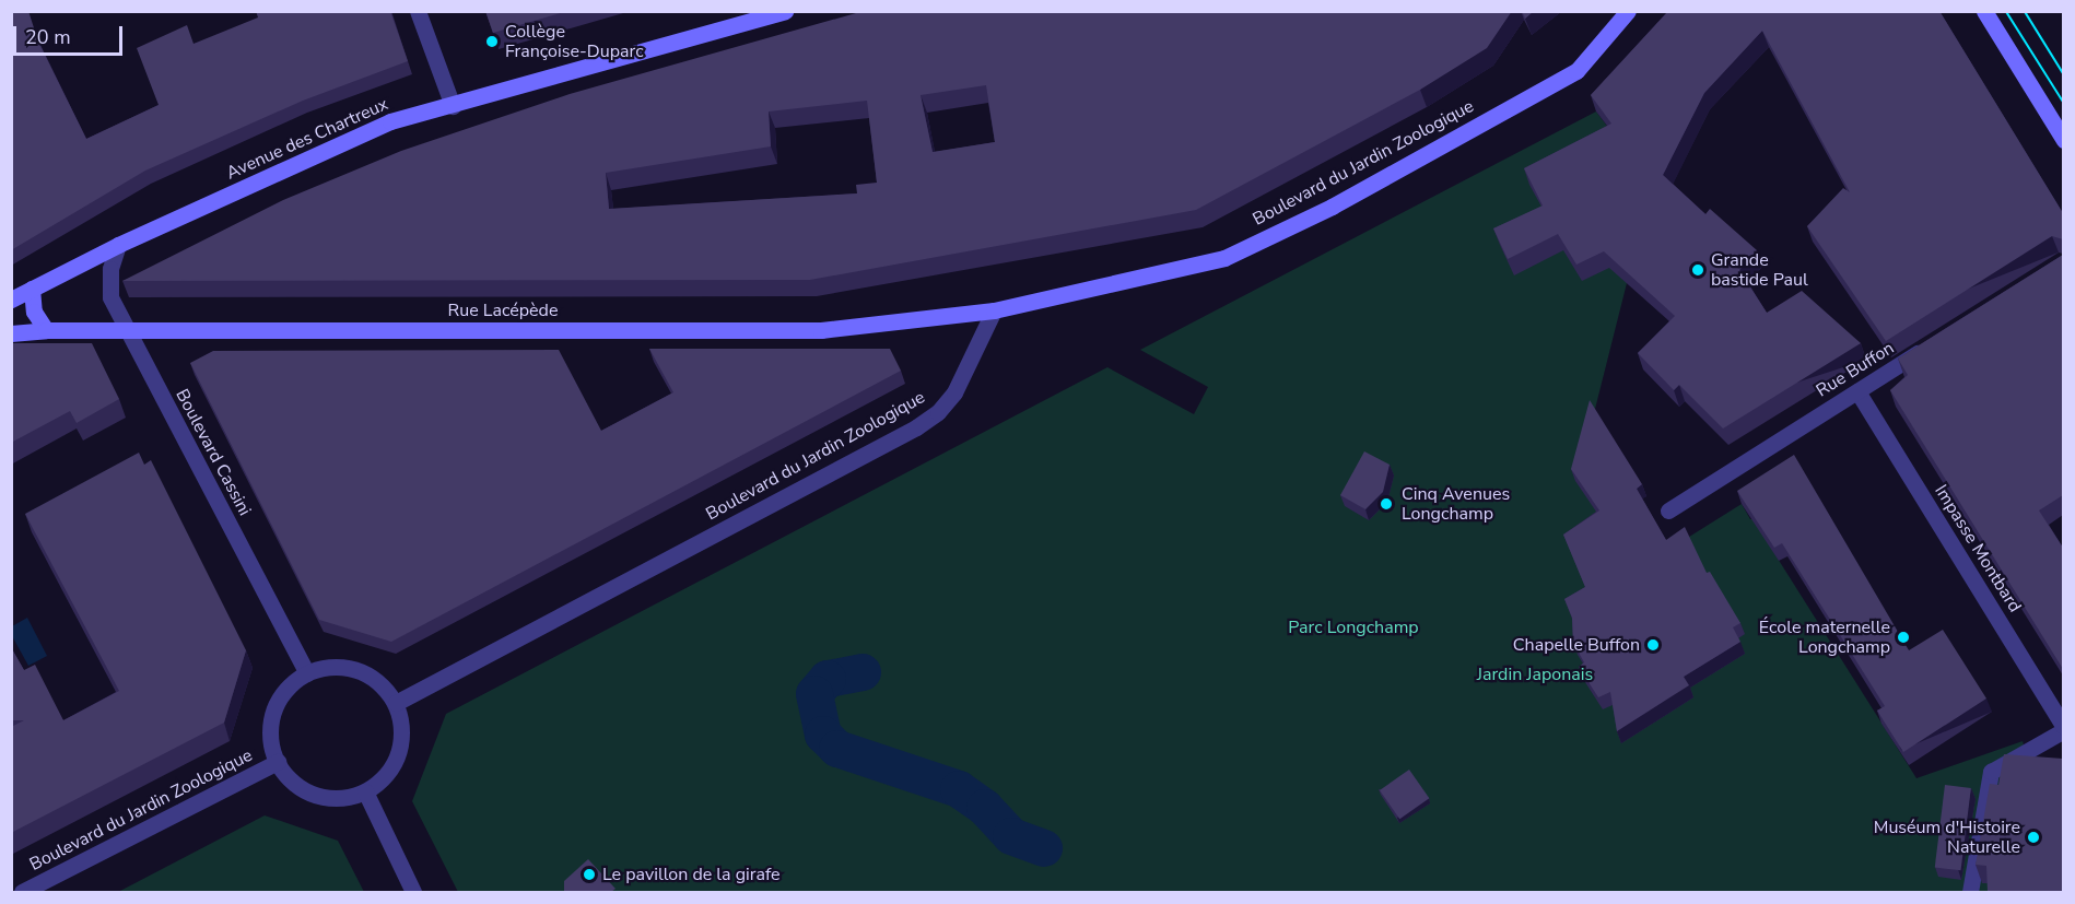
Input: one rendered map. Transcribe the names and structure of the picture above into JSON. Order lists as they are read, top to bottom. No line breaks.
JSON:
{"streets":{"street":["Avenue des Chartreux","Boulevard du Jardin Zoologique","Rue Lacépède","Rue Buffon","Boulevard Cassini","Impasse Montbard"]},"crossings":[["Avenue des Chartreux","Boulevard Cassini"],["Boulevard du Jardin Zoologique","Rue Lacépède"],["Boulevard du Jardin Zoologique","Boulevard Cassini"],["Rue Lacépède","Boulevard Cassini"],["Rue Buffon","Impasse Montbard"]],"parks":["Parc Longchamp","Jardin Japonais"],"places":["Collège Françoise-Duparc","Grande bastide Paul","Cinq Avenues Longchamp","École maternelle Longchamp","Chapelle Buffon","Muséum d'Histoire Naturelle","Le pavillon de la girafe"],"scale_bar":"20 m"}
